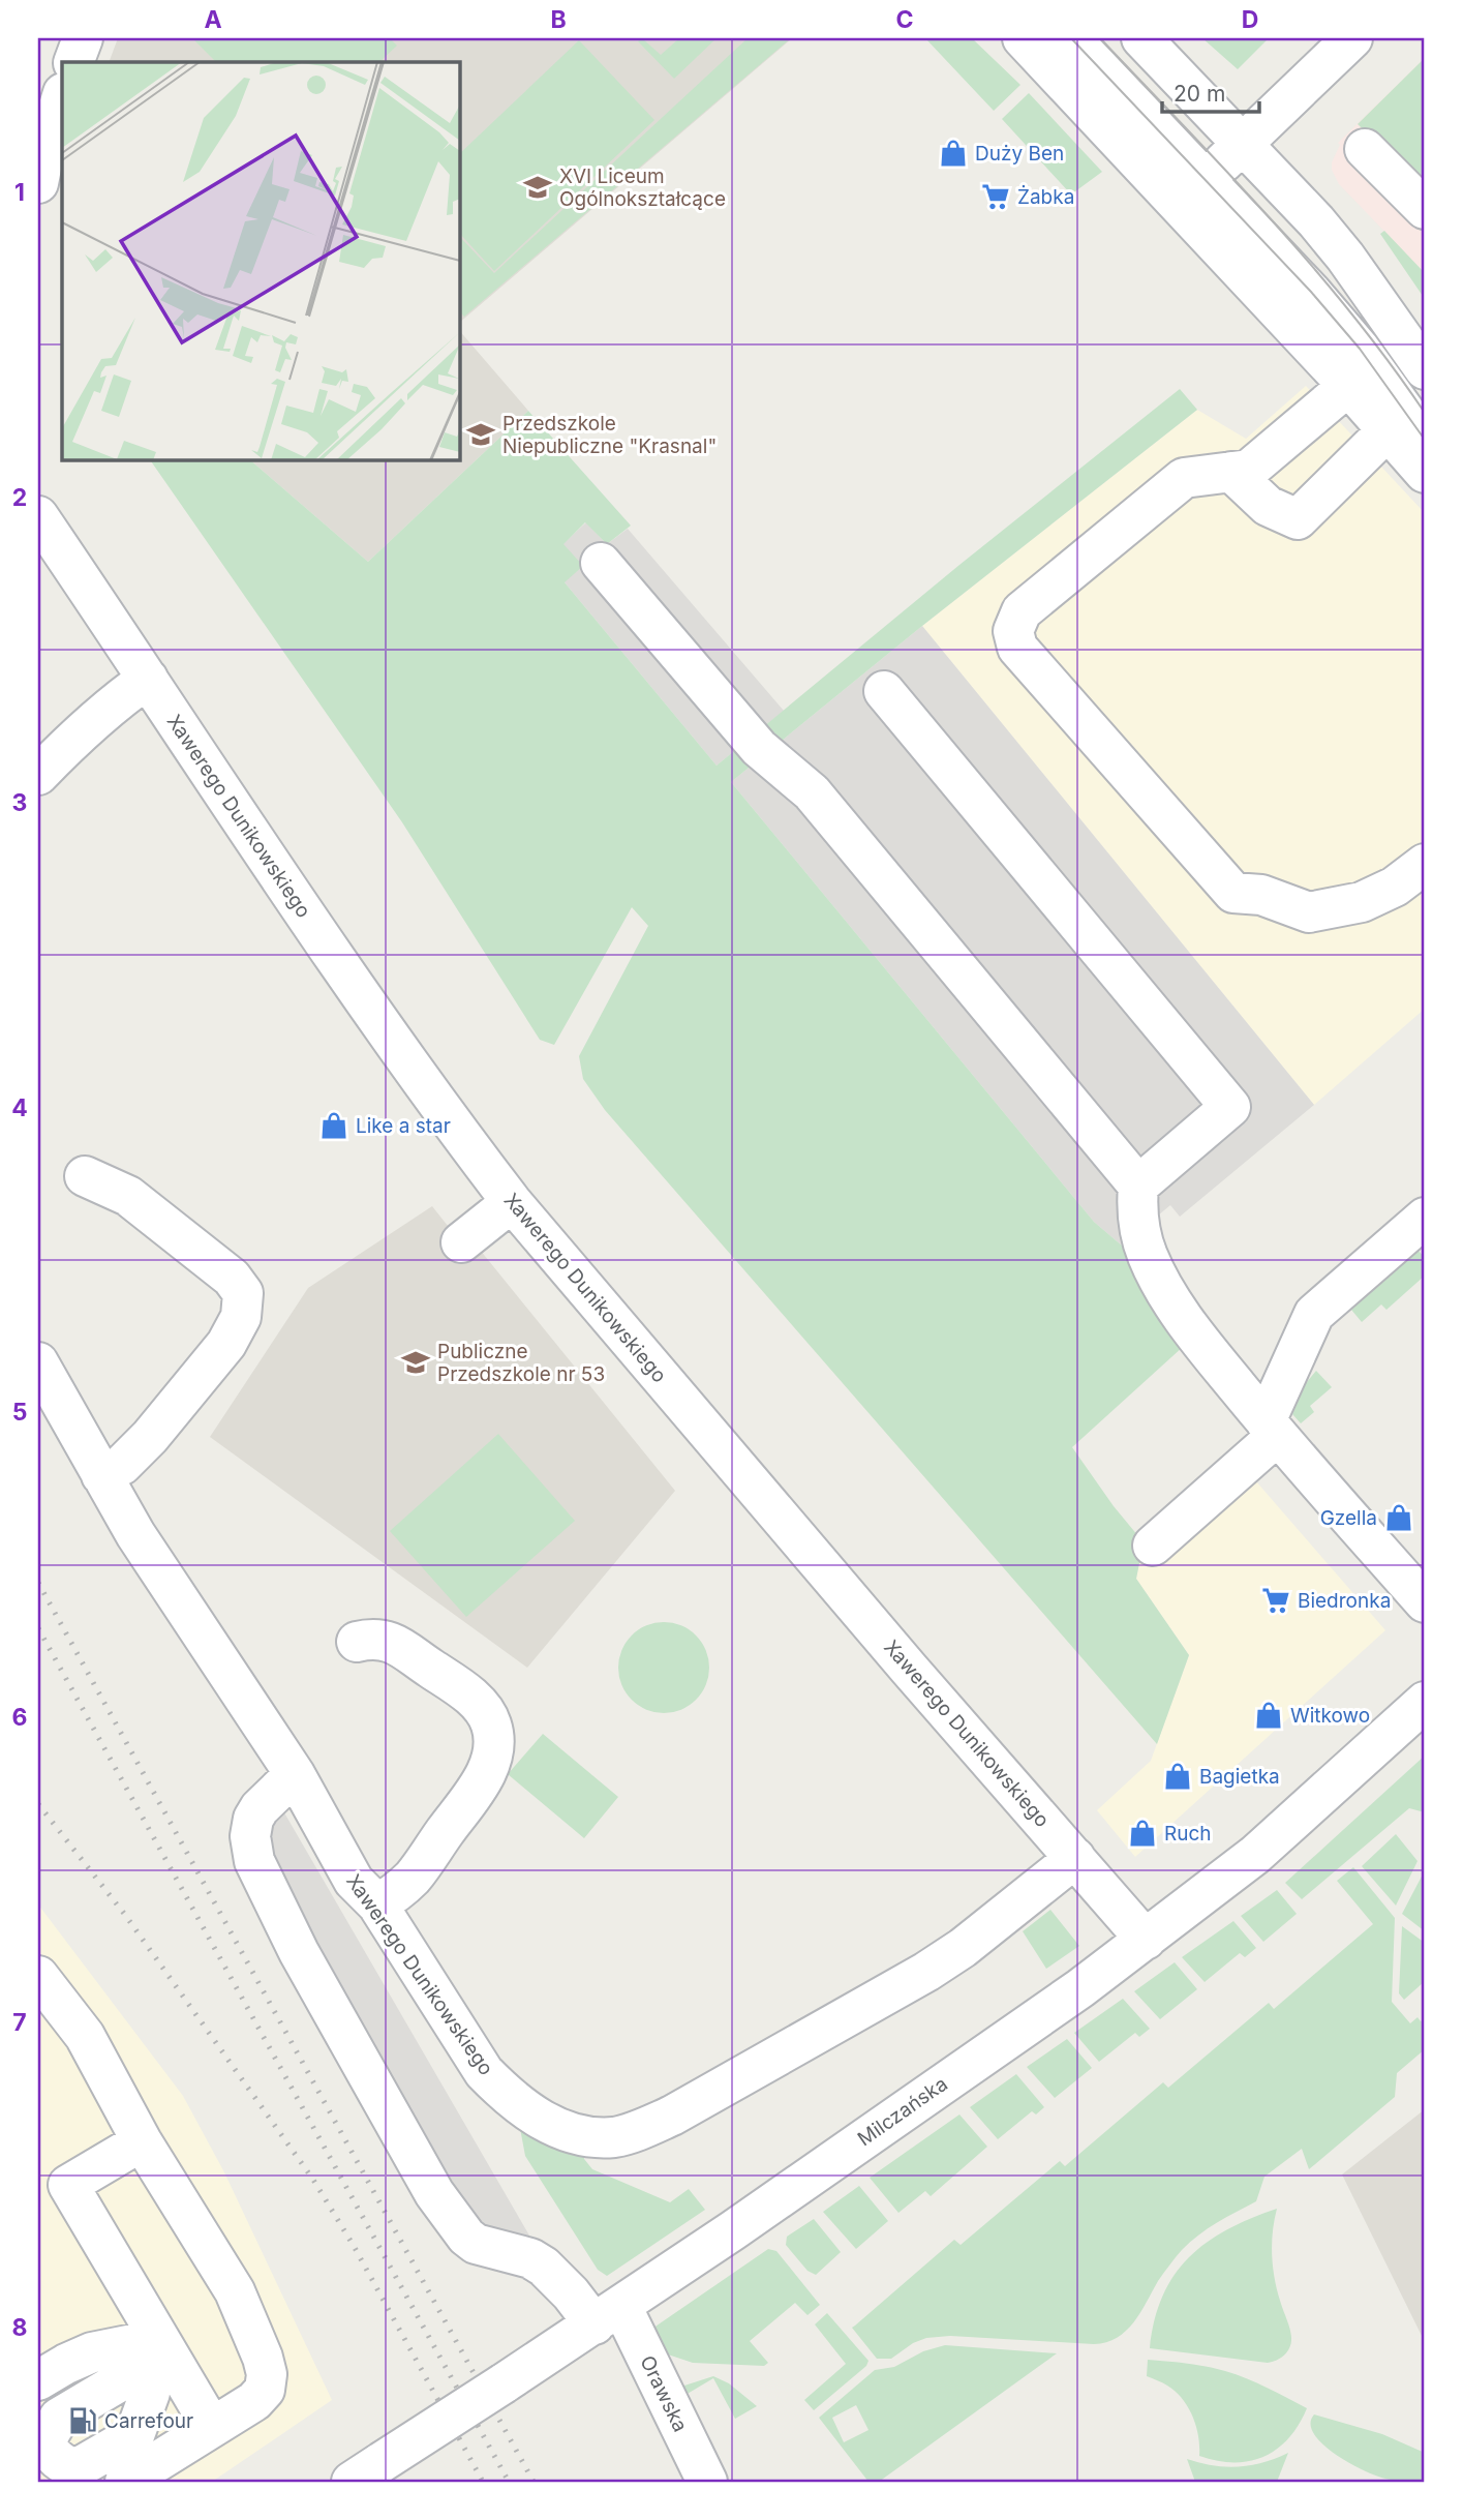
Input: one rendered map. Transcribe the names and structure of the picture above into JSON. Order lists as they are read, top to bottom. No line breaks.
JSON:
{"streets":{"street":["Xawerego Dunikowskiego","Milczańska","Orawska"]},"crossings":[["Xawerego Dunikowskiego","Milczańska"],["Xawerego Dunikowskiego","Orawska"],["Milczańska","Orawska"]],"places":{"shop":["Duży Ben","Like a star","Gzella","Witkowo","Bagietka","Ruch"],"school or university":["XVI Liceum Ogólnokształcące","Przedszkole Niepubliczne \"Krasnal\"","Publiczne Przedszkole nr 53"],"supermarket":["Żabka","Biedronka"],"fuel station":["Carrefour"]},"scale_bar":"20 m","grid":{"columns":["A","B","C","D"],"rows":["1","2","3","4","5","6","7","8"]}}
